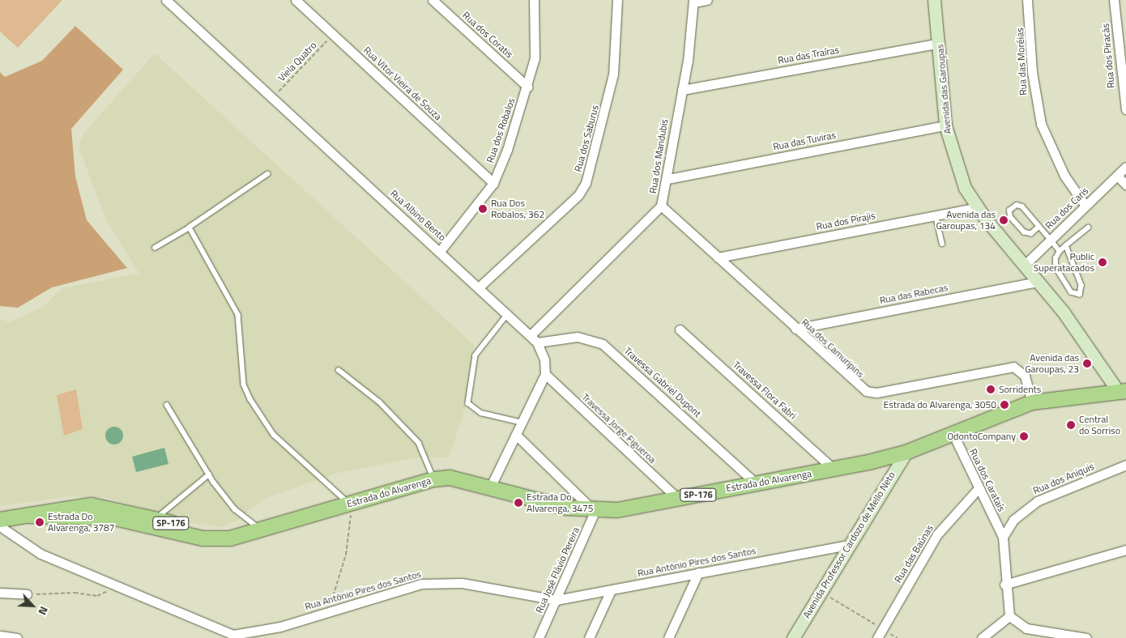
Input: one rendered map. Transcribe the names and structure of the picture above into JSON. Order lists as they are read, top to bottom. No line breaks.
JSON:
{"streets":{"main road":["Estrada do Alvarenga","SP-176"],"street":["Rua dos Coratis","Rua das Traíras","Rua dos Piracás","Rua das Moréias","Rua Vitor Vieira de Souza","Avenida das Garoupas","Rua dos Robalos","Rua dos Saburus","Rua das Tuviras","Rua dos Mandubis","Rua dos Caris","Rua Albino Bento","Rua dos Pirajis","Rua das Rabecas","Rua dos Camuripins","Travessa Gabriel Dupont","Travessa Flora Fabri","Travessa Jorge Figueroa","Rua dos Aniquis","Rua dos Carataís","Avenida Professor Cardozo de Mello Neto","Rua das Baúnas","Rua Antônio Pires dos Santos","Rua José Flávio Pereira"],"path":["Viela Quatro"]},"crossings":[["Rua dos Coratis","Rua dos Robalos"],["Rua das Traíras","Avenida das Garoupas"],["Rua das Traíras","Rua dos Mandubis"],["Viela Quatro","Rua Vitor Vieira de Souza"],["Viela Quatro","Rua Albino Bento"],["Rua das Moréias","Rua dos Caris"],["Rua Vitor Vieira de Souza","Rua dos Robalos"],["Avenida das Garoupas","Rua das Tuviras"],["Avenida das Garoupas","Rua dos Caris"],["Avenida das Garoupas","Rua dos Pirajis"],["Avenida das Garoupas","Rua das Rabecas"],["Avenida das Garoupas","Estrada do Alvarenga"],["Rua dos Robalos","Rua Albino Bento"],["Rua dos Saburus","Rua Albino Bento"],["Rua das Tuviras","Rua dos Mandubis"],["Rua dos Mandubis","Rua Albino Bento"],["Rua dos Mandubis","Rua dos Camuripins"],["Rua dos Mandubis","Travessa Gabriel Dupont"],["Rua Albino Bento","Travessa Gabriel Dupont"],["Rua Albino Bento","Travessa Jorge Figueroa"],["Rua dos Pirajis","Rua dos Camuripins"],["Rua das Rabecas","Rua dos Camuripins"],["Rua dos Camuripins","Estrada do Alvarenga"],["Travessa Gabriel Dupont","Estrada do Alvarenga"],["Travessa Flora Fabri","Estrada do Alvarenga"],["Travessa Jorge Figueroa","Estrada do Alvarenga"],["Rua dos Aniquis","Rua dos Carataís"],["Rua dos Carataís","Estrada do Alvarenga"],["Rua dos Carataís","Rua das Baúnas"],["Estrada do Alvarenga","Avenida Professor Cardozo de Mello Neto"],["Estrada do Alvarenga","Rua José Flávio Pereira"],["Avenida Professor Cardozo de Mello Neto","Rua Antônio Pires dos Santos"],["Rua Antônio Pires dos Santos","Rua José Flávio Pereira"]],"places":["Rua Dos Robalos, 362","Avenida das Garoupas, 134","Public Superatacados","Avenida das Garoupas, 23","Sorridents","Estrada do Alvarenga, 3050","Central do Sorriso","OdontoCompany","Estrada Do Alvarenga, 3475","Estrada Do Alvarenga, 3787"],"north":"bottom right"}
